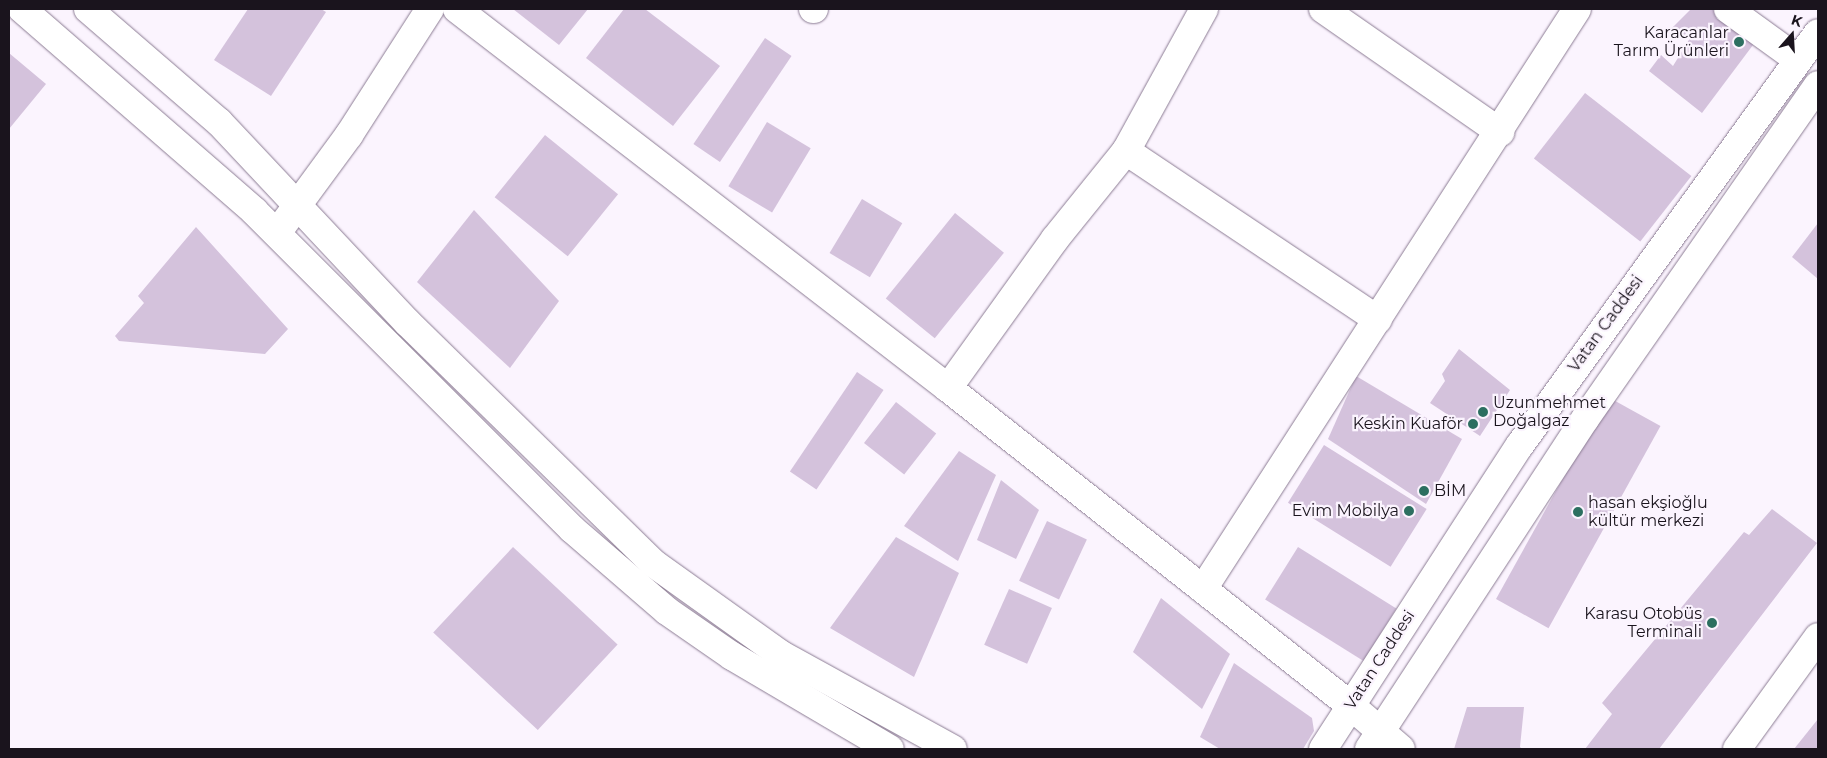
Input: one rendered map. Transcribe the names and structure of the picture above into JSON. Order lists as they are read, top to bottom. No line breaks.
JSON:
{"streets":{"main road":["Vatan Caddesi"]},"places":["Karacanlar Tarım Ürünleri","Uzunmehmet Doğalgaz","Keskin Kuaför","BİM","Evim Mobilya","hasan ekşioğlu kültür merkezi","Karasu Otobüs Terminali"],"north":"top"}
